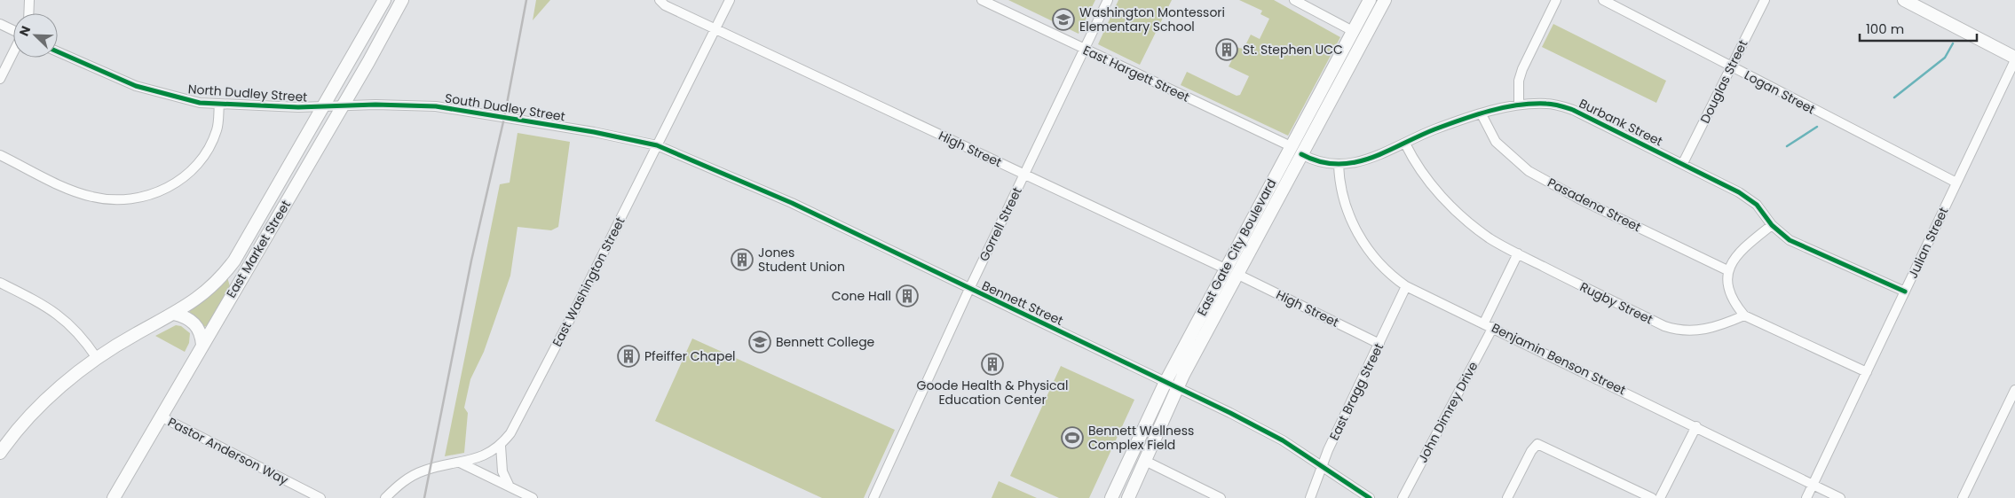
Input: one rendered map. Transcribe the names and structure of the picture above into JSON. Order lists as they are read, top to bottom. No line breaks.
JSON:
{"streets":{"main road":["East Gate City Boulevard","East Market Street"],"street":["East Hargett Street","Douglas Street","Logan Street","North Dudley Street","South Dudley Street","Burbank Street","High Street","Pasadena Street","Gorrell Street","Julian Street","East Washington Street","Bennett Street","Rugby Street","Benjamin Benson Street","East Bragg Street","John Dimrey Drive","Pastor Anderson Way"]},"crossings":[["East Hargett Street","Gorrell Street"],["East Hargett Street","East Gate City Boulevard"],["Douglas Street","Logan Street"],["Douglas Street","Burbank Street"],["Logan Street","Julian Street"],["North Dudley Street","South Dudley Street"],["North Dudley Street","East Market Street"],["South Dudley Street","East Market Street"],["South Dudley Street","East Washington Street"],["South Dudley Street","Bennett Street"],["Burbank Street","Pasadena Street"],["Burbank Street","Julian Street"],["Burbank Street","East Gate City Boulevard"],["Burbank Street","Rugby Street"],["Burbank Street","Benjamin Benson Street"],["High Street","Gorrell Street"],["High Street","East Gate City Boulevard"],["High Street","East Washington Street"],["High Street","East Bragg Street"],["Gorrell Street","Bennett Street"],["Julian Street","Benjamin Benson Street"],["East Gate City Boulevard","Bennett Street"],["East Market Street","Pastor Anderson Way"],["East Washington Street","Bennett Street"],["Bennett Street","East Bragg Street"],["Benjamin Benson Street","East Bragg Street"],["Benjamin Benson Street","John Dimrey Drive"]],"places":{"school or university":["Washington Montessori Elementary School","Bennett College"],"building":["St. Stephen UCC","Jones Student Union","Cone Hall","Pfeiffer Chapel","Goode Health & Physical Education Center"],"sports":["Bennett Wellness Complex Field"]},"scale_bar":"100 m","north":"top left"}
